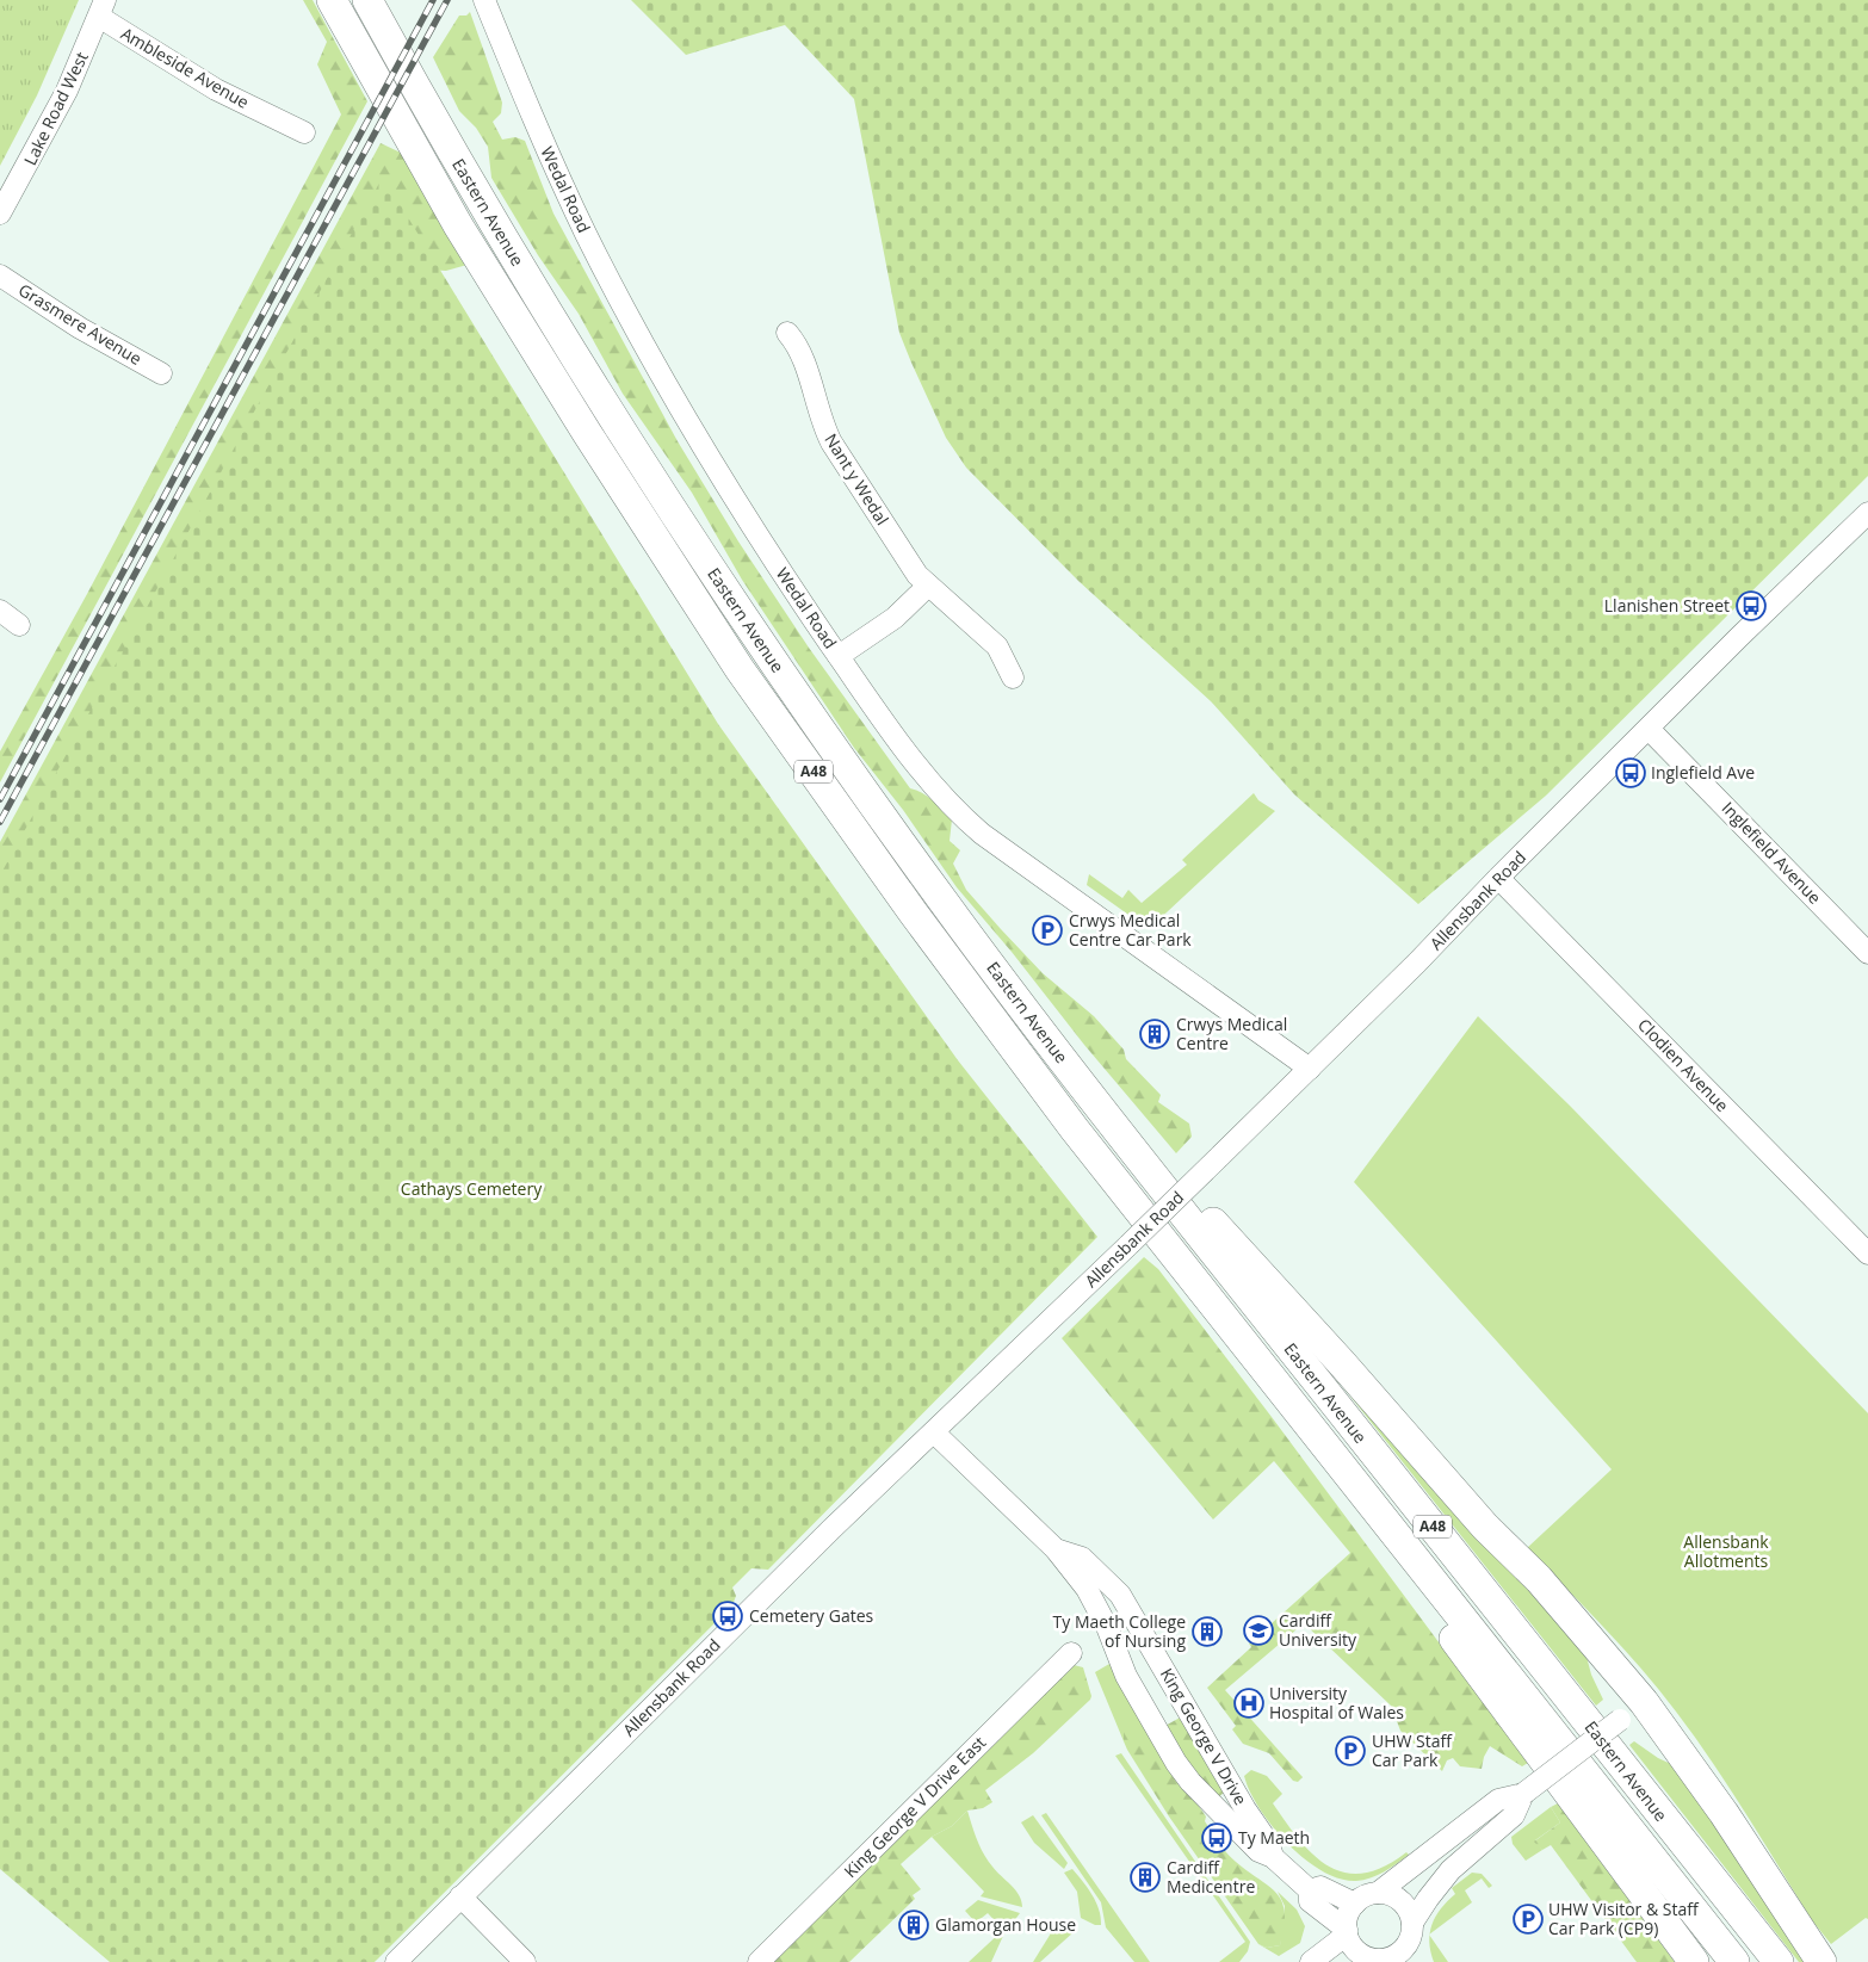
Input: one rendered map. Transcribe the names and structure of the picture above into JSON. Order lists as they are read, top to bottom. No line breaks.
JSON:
{"streets":{"highway":["Eastern Avenue","A48"],"street":["Ambleside Avenue","Lake Road West","Wedal Road","Grasmere Avenue","Nant y Wedal","Inglefield Avenue","Allensbank Road","Clodien Avenue","King George V Drive","King George V Drive East"]},"crossings":[["Ambleside Avenue","Lake Road West"],["Wedal Road","Allensbank Road"],["Inglefield Avenue","Allensbank Road"],["Allensbank Road","Clodien Avenue"],["Allensbank Road","King George V Drive"]],"parks":["Cathays Cemetery","Allensbank Allotments"],"places":{"bus stop":["Llanishen Street","Inglefield Ave","Cemetery Gates","Ty Maeth"],"parking":["Crwys Medical Centre Car Park","UHW Staff Car Park","UHW Visitor & Staff Car Park (CP9)"],"building":["Crwys Medical Centre","Ty Maeth College of Nursing","Cardiff Medicentre","Glamorgan House"],"school or university":["Cardiff University"],"hospital":["University Hospital of Wales"]}}
